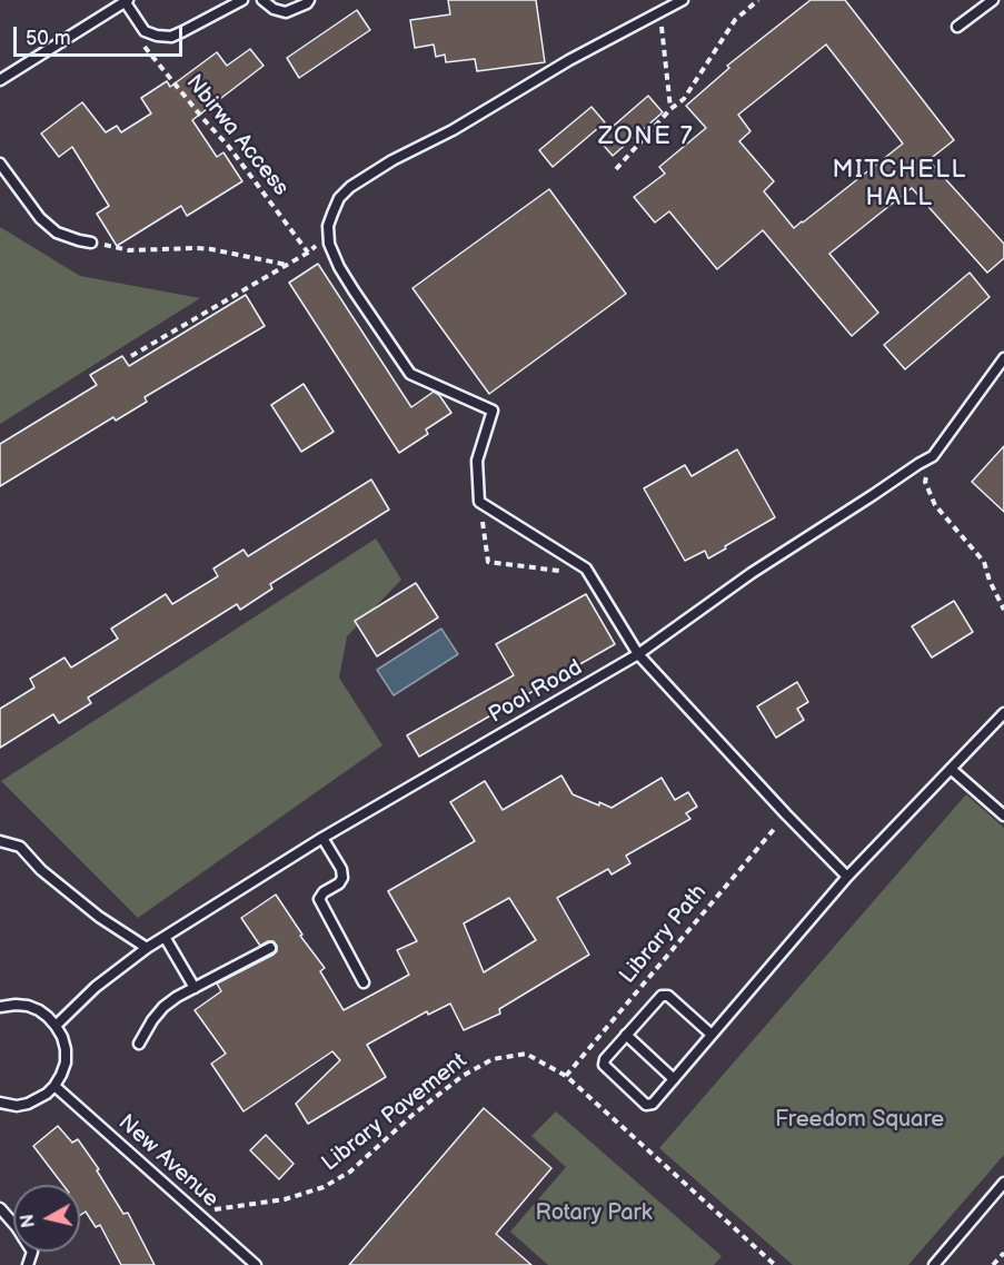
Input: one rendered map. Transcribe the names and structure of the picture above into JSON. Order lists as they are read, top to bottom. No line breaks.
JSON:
{"streets":{"lane":["Pool Road","New Avenue"],"path":["Nbirwa Access","Library Path","Library Pavement"]},"crossings":[["Library Path","Library Pavement"],["Library Pavement","New Avenue"]],"districts":["ZONE 7","MITCHELL HALL"],"parks":["Freedom Square","Rotary Park"],"scale_bar":"50 m","north":"left"}
